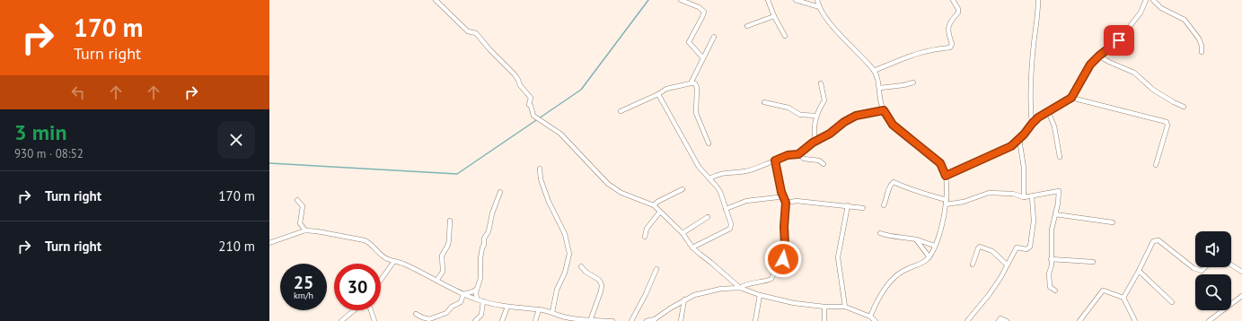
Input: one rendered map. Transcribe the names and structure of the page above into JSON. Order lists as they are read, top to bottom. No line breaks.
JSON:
{"page":{"turn":["170 m","Turn right"],"heading":["3 min","930 m · 08:52"],"list":[{"name":"Turn right","value":"170 m"},{"name":"Turn right","value":"210 m"}],"speed":"25 km/h","limit":"30"}}
